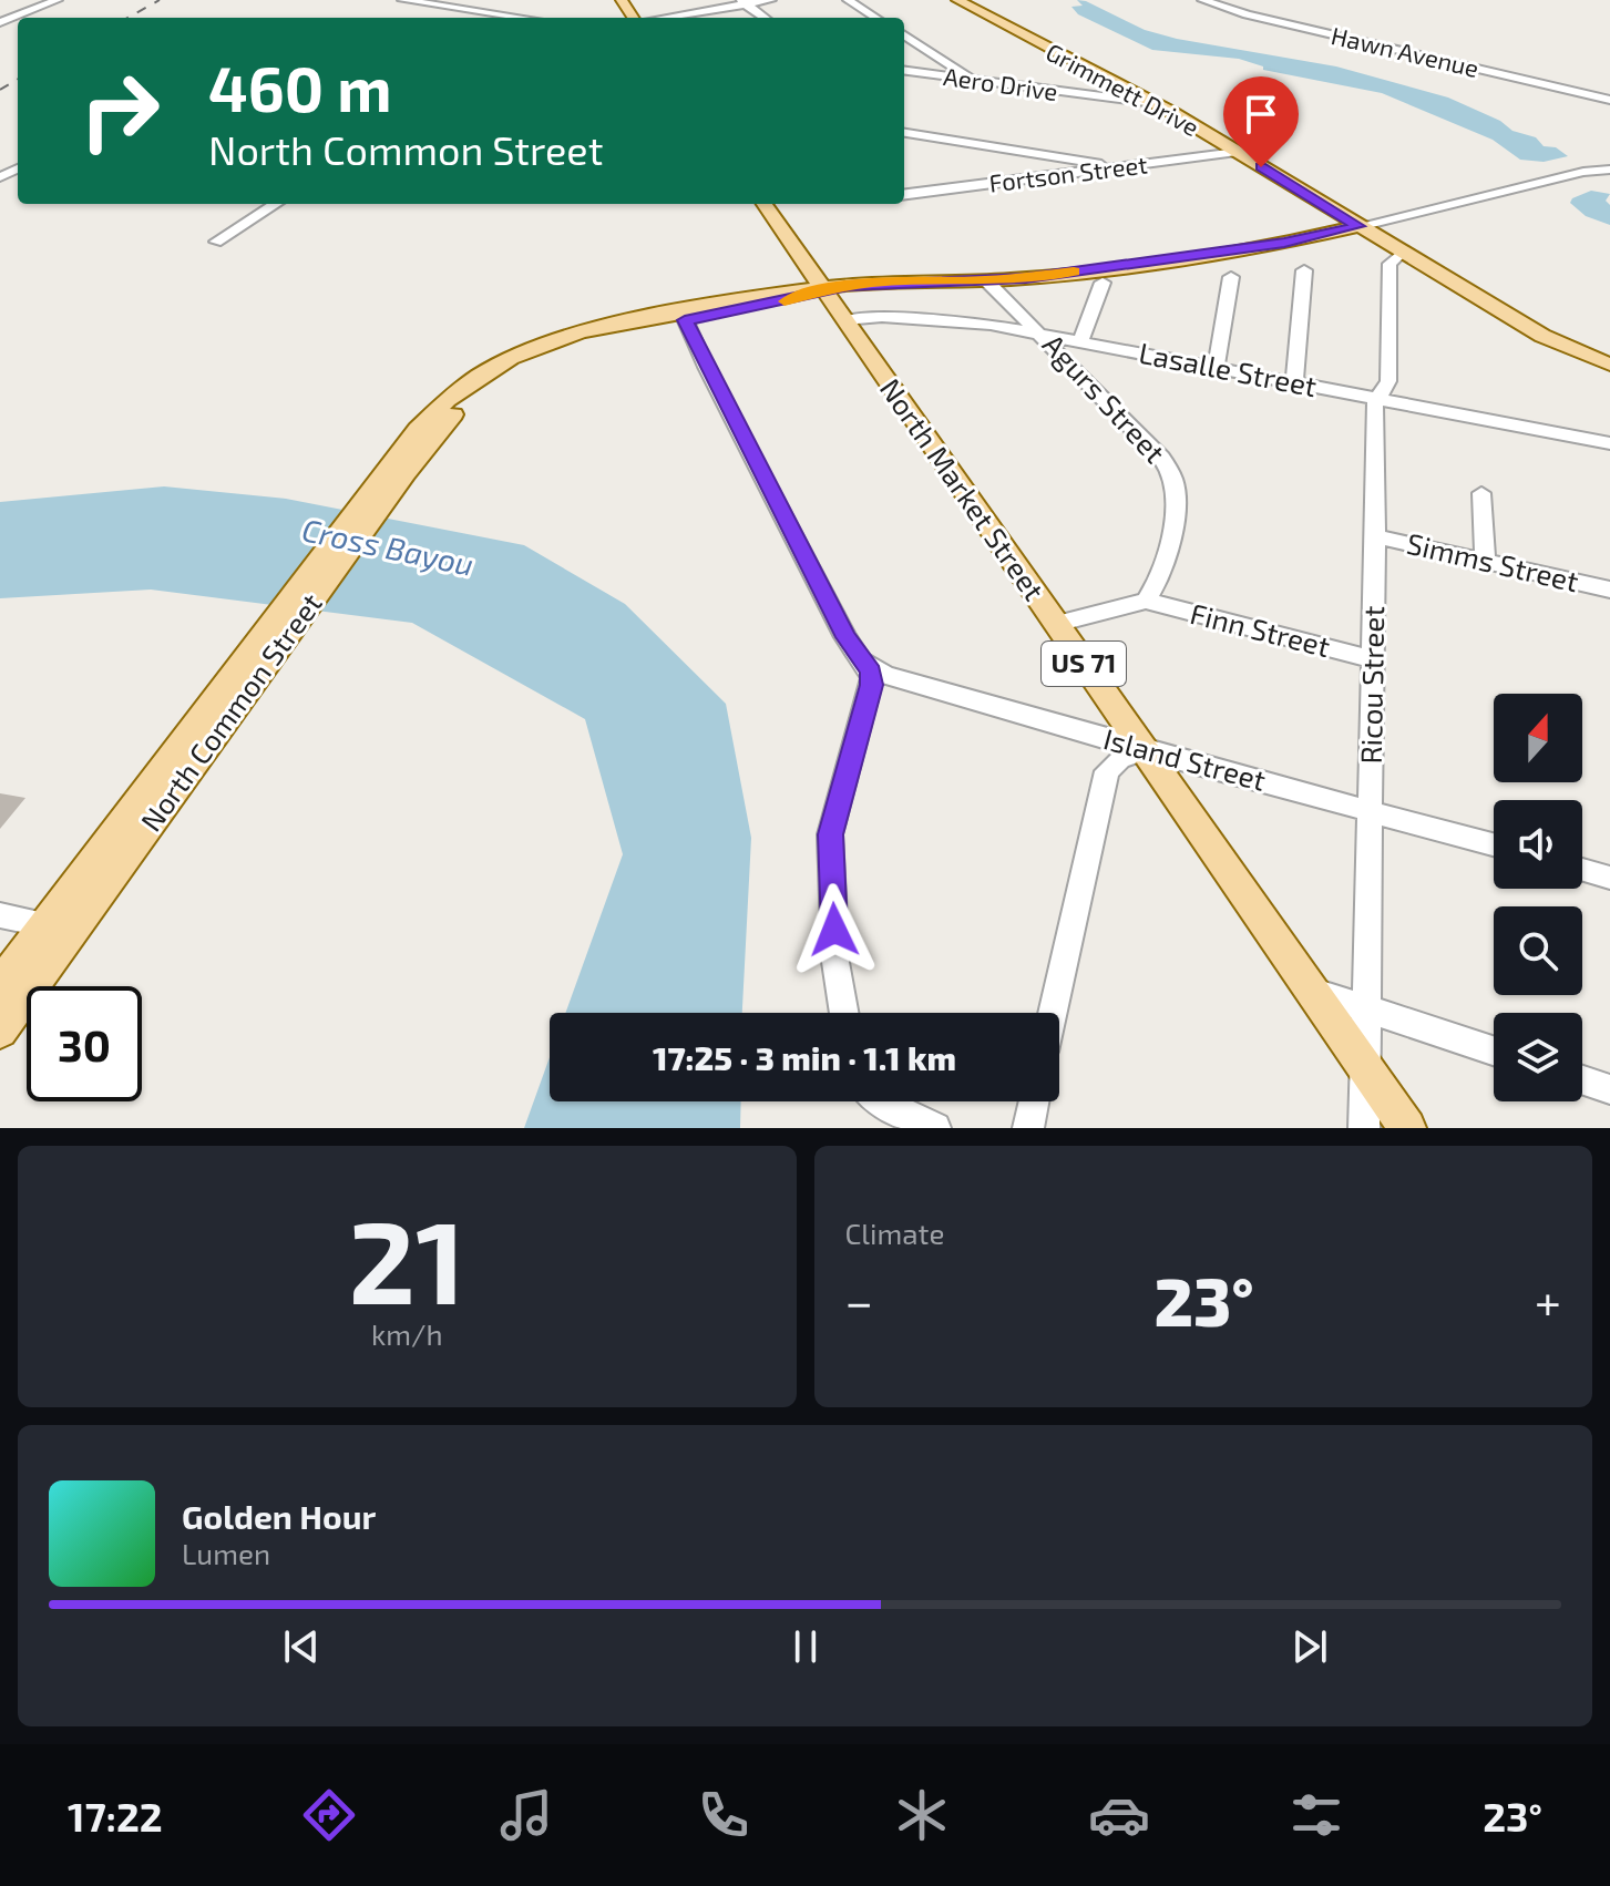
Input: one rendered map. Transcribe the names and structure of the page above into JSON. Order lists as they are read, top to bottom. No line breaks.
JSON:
{"streets":{"main road":["Grimmett Drive","North Market Street","US 71","North Common Street"],"street":["Hawn Avenue","Aero Drive","Fortson Street","Lasalle Street","Agurs Street","Simms Street","Finn Street","Ricou Street","Island Street"]},"crossings":[["Aero Drive","Grimmett Drive"],["Grimmett Drive","Fortson Street"],["Grimmett Drive","Ricou Street"],["Grimmett Drive","North Common Street"],["Lasalle Street","Agurs Street"],["Lasalle Street","North Market Street"],["Lasalle Street","Ricou Street"],["Agurs Street","Finn Street"],["Agurs Street","North Common Street"],["North Market Street","Ricou Street"],["North Market Street","North Common Street"],["North Market Street","Island Street"],["Simms Street","Ricou Street"],["Finn Street","Ricou Street"],["Ricou Street","Island Street"]],"water":["Cross Bayou"],"north":"top","page":{"turn":["460 m","North Common Street"],"limit":"30","trip":"17:25 · 3 min · 1.1 km","tile":[["21","km/h"],"Climate"],"heat":["−","23°","+"],"song":["Golden Hour","Lumen"],"tabs":["17:22","23°"]}}
